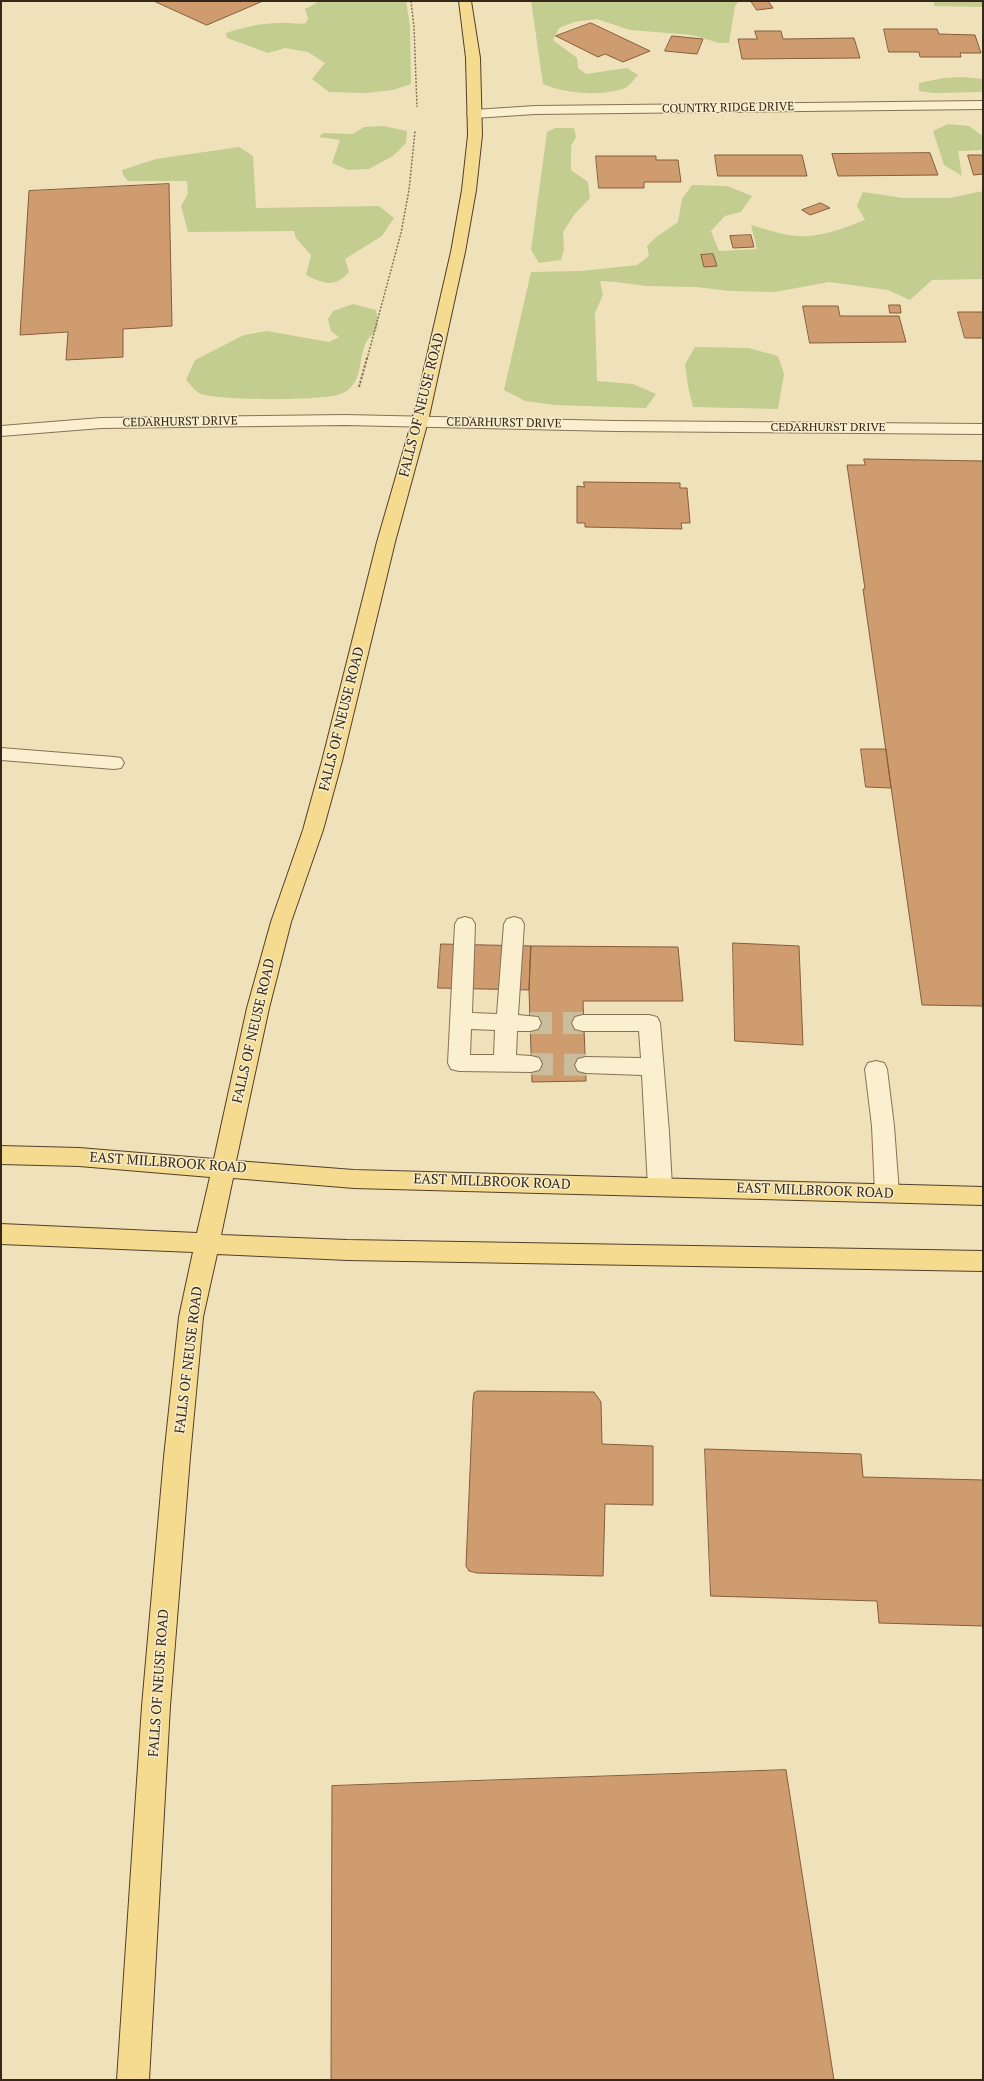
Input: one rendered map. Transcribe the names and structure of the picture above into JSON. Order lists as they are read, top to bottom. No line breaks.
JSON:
{"streets":{"main road":["FALLS OF NEUSE ROAD","EAST MILLBROOK ROAD"],"street":["COUNTRY RIDGE DRIVE","CEDARHURST DRIVE"]},"crossings":[["COUNTRY RIDGE DRIVE","FALLS OF NEUSE ROAD"],["FALLS OF NEUSE ROAD","CEDARHURST DRIVE"],["FALLS OF NEUSE ROAD","EAST MILLBROOK ROAD"]]}
